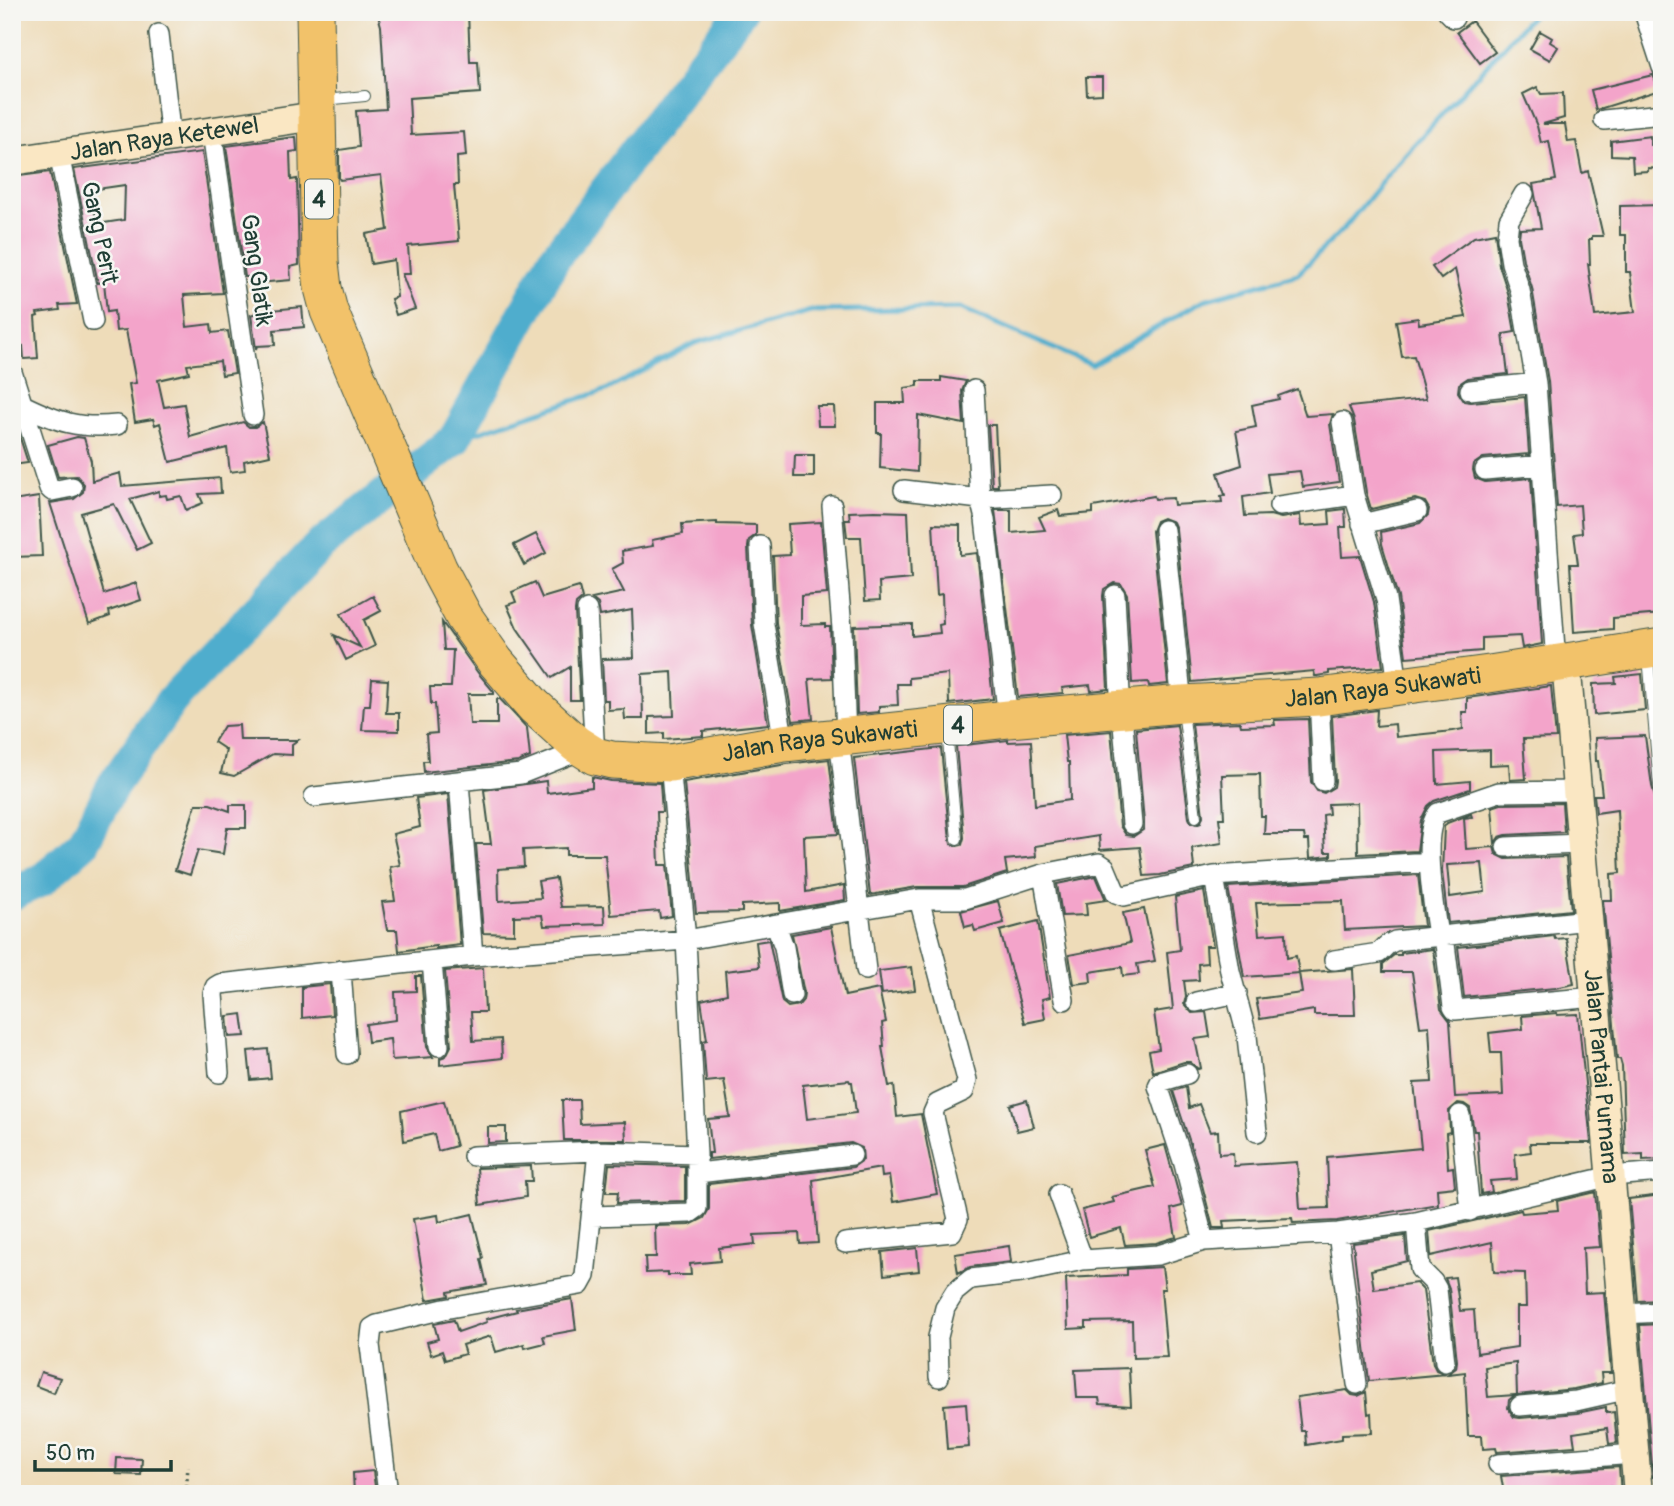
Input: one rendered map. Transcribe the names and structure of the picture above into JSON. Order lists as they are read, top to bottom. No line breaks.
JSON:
{"streets":{"highway":["4","Jalan Raya Sukawati"],"street":["Jalan Raya Ketewel","Gang Perit","Gang Glatik","Jalan Pantai Purnama"]},"crossings":[["Jalan Raya Ketewel","4"],["Jalan Raya Ketewel","Gang Perit"],["Jalan Raya Ketewel","Gang Glatik"],["4","Jalan Raya Sukawati"],["Jalan Raya Sukawati","Jalan Pantai Purnama"]],"scale_bar":"50 m"}
